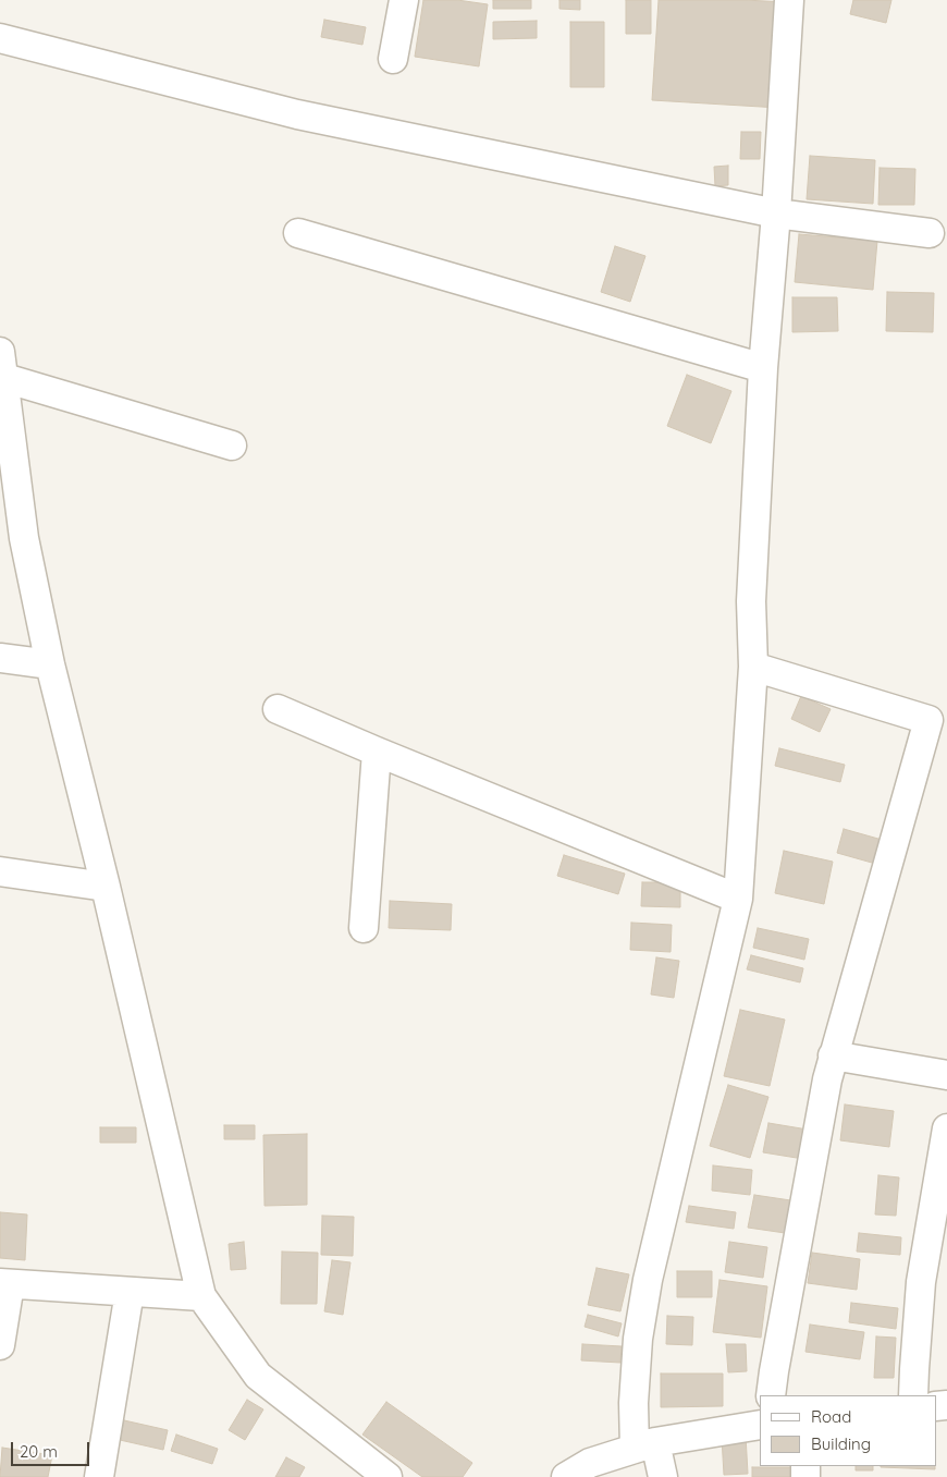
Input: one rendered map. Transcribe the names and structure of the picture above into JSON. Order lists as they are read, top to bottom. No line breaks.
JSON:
{"legend":["Road","Building"],"scale_bar":"20 m"}
